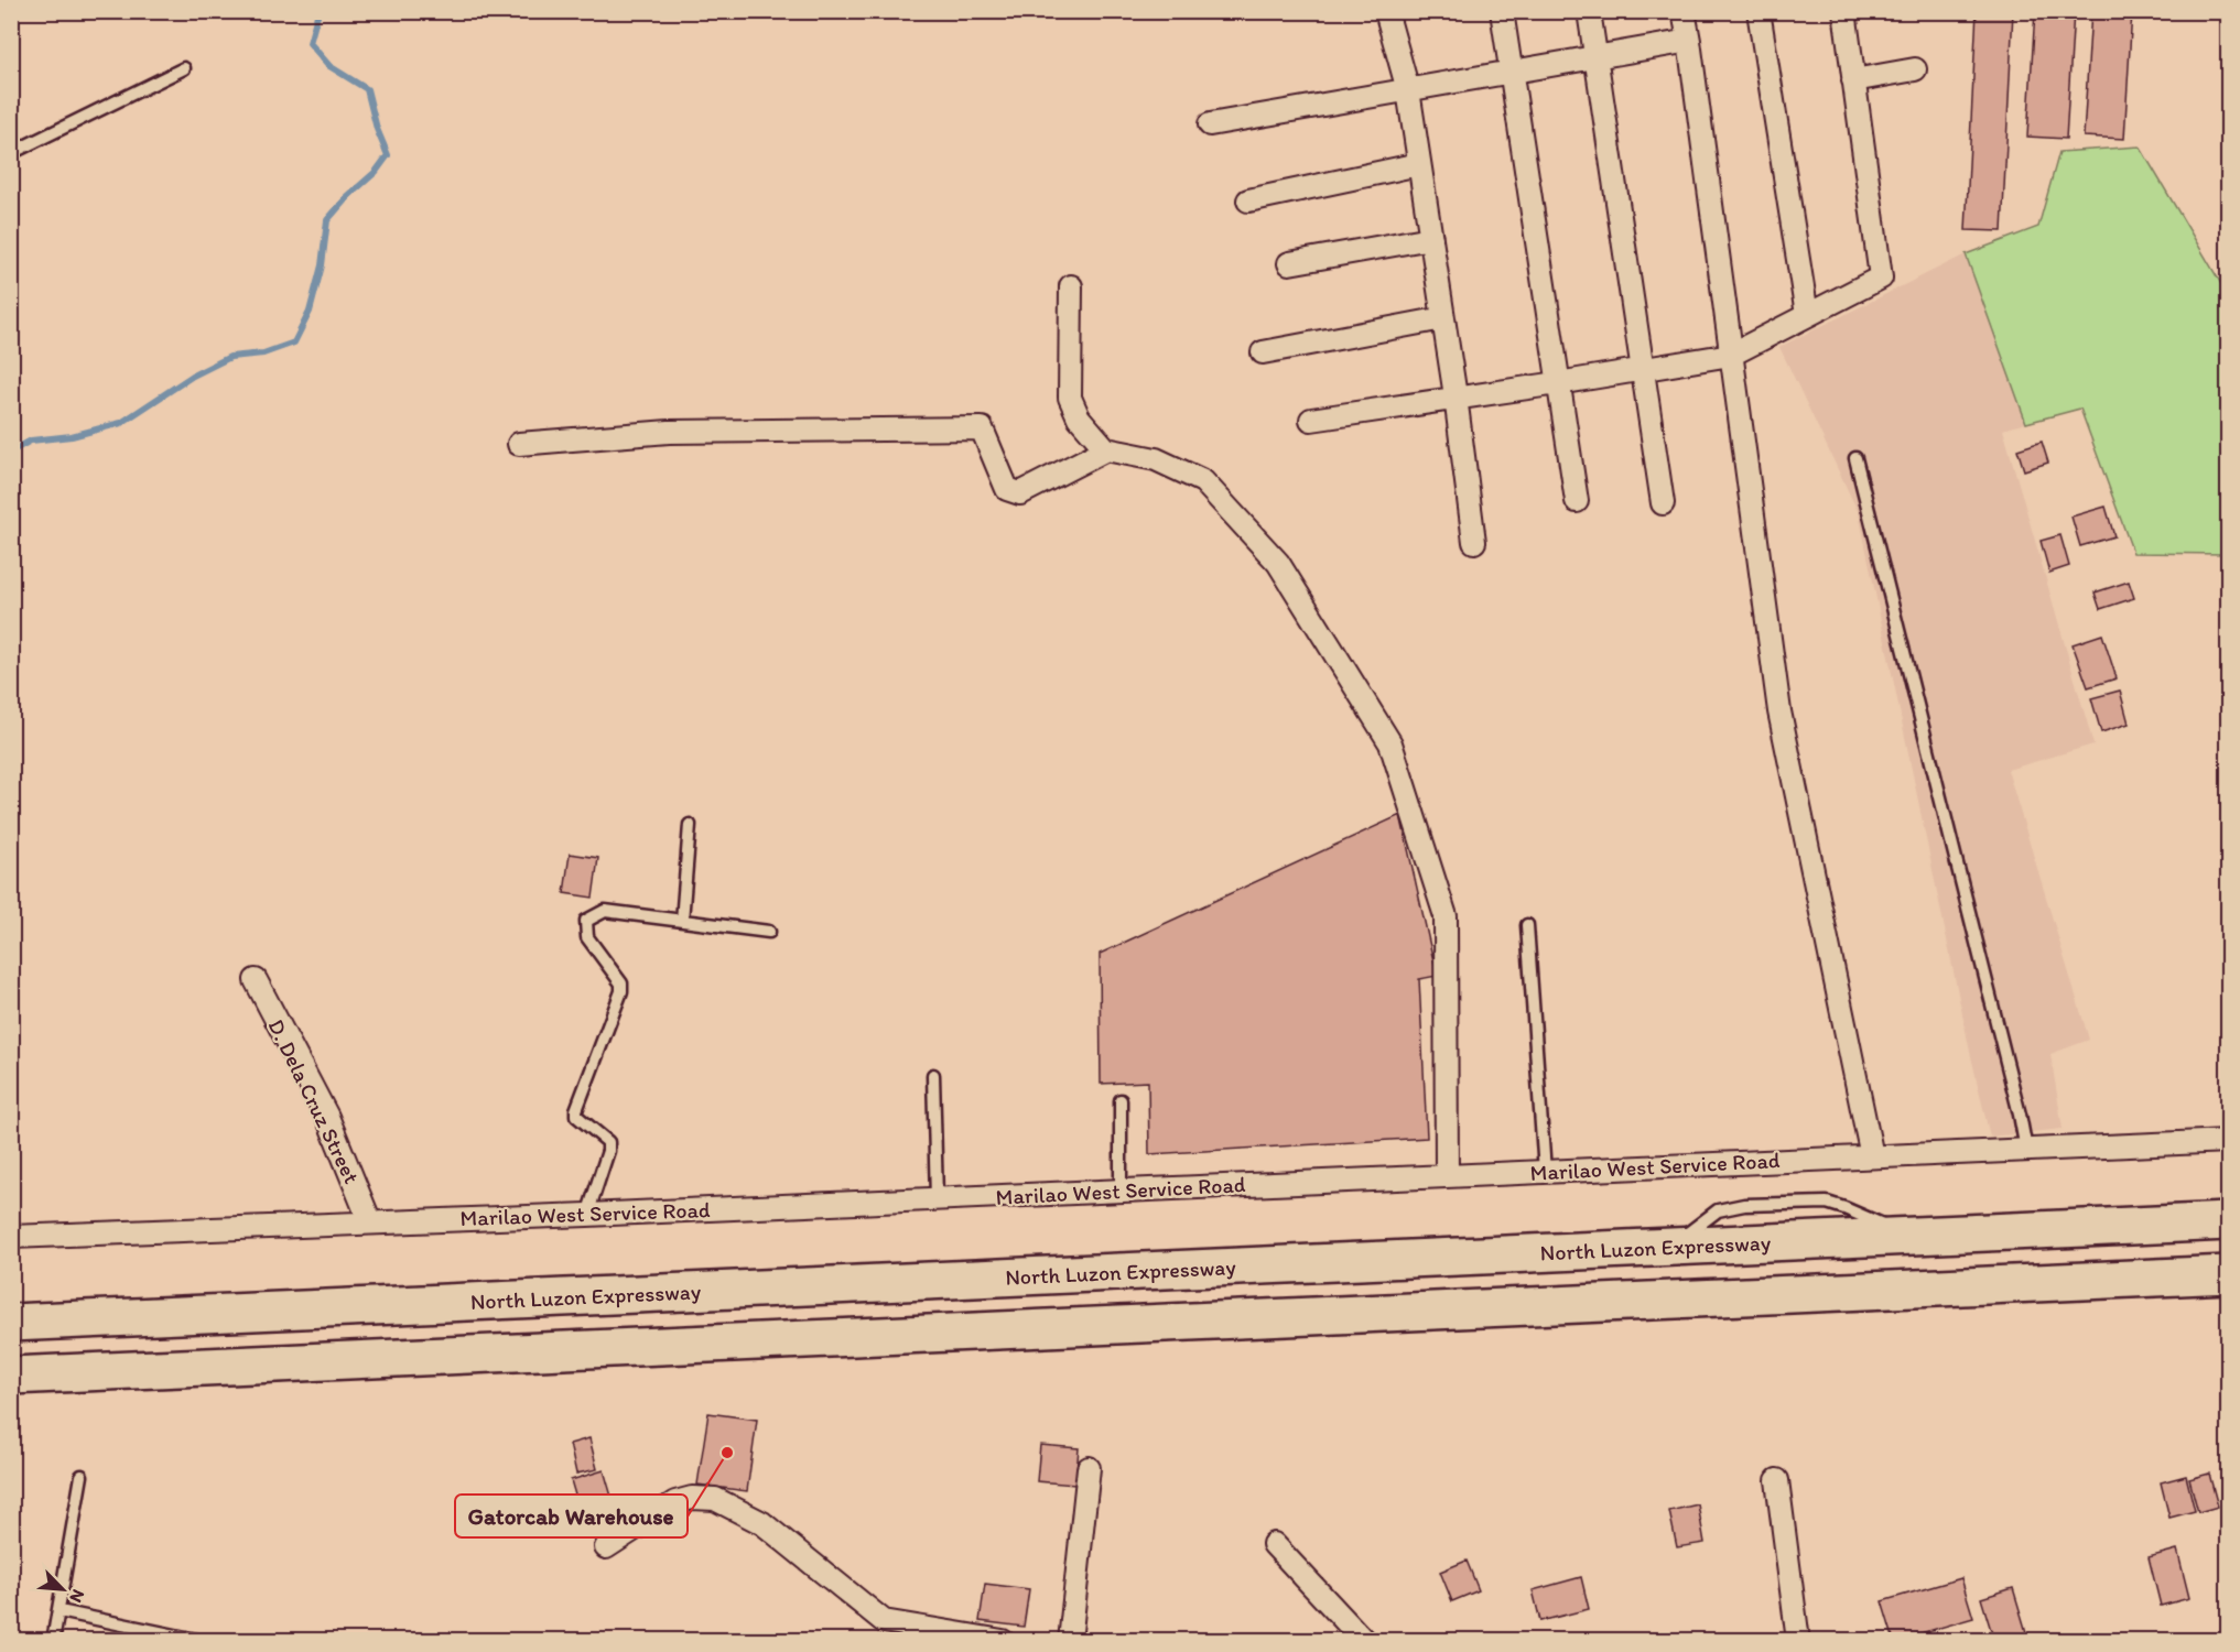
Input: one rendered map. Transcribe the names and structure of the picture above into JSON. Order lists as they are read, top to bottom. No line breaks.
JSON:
{"streets":{"highway":["North Luzon Expressway"],"street":["D. Dela Cruz Street","Marilao West Service Road"]},"crossings":[["D. Dela Cruz Street","Marilao West Service Road"]],"places":["Gatorcab Warehouse"],"north":"bottom right"}
